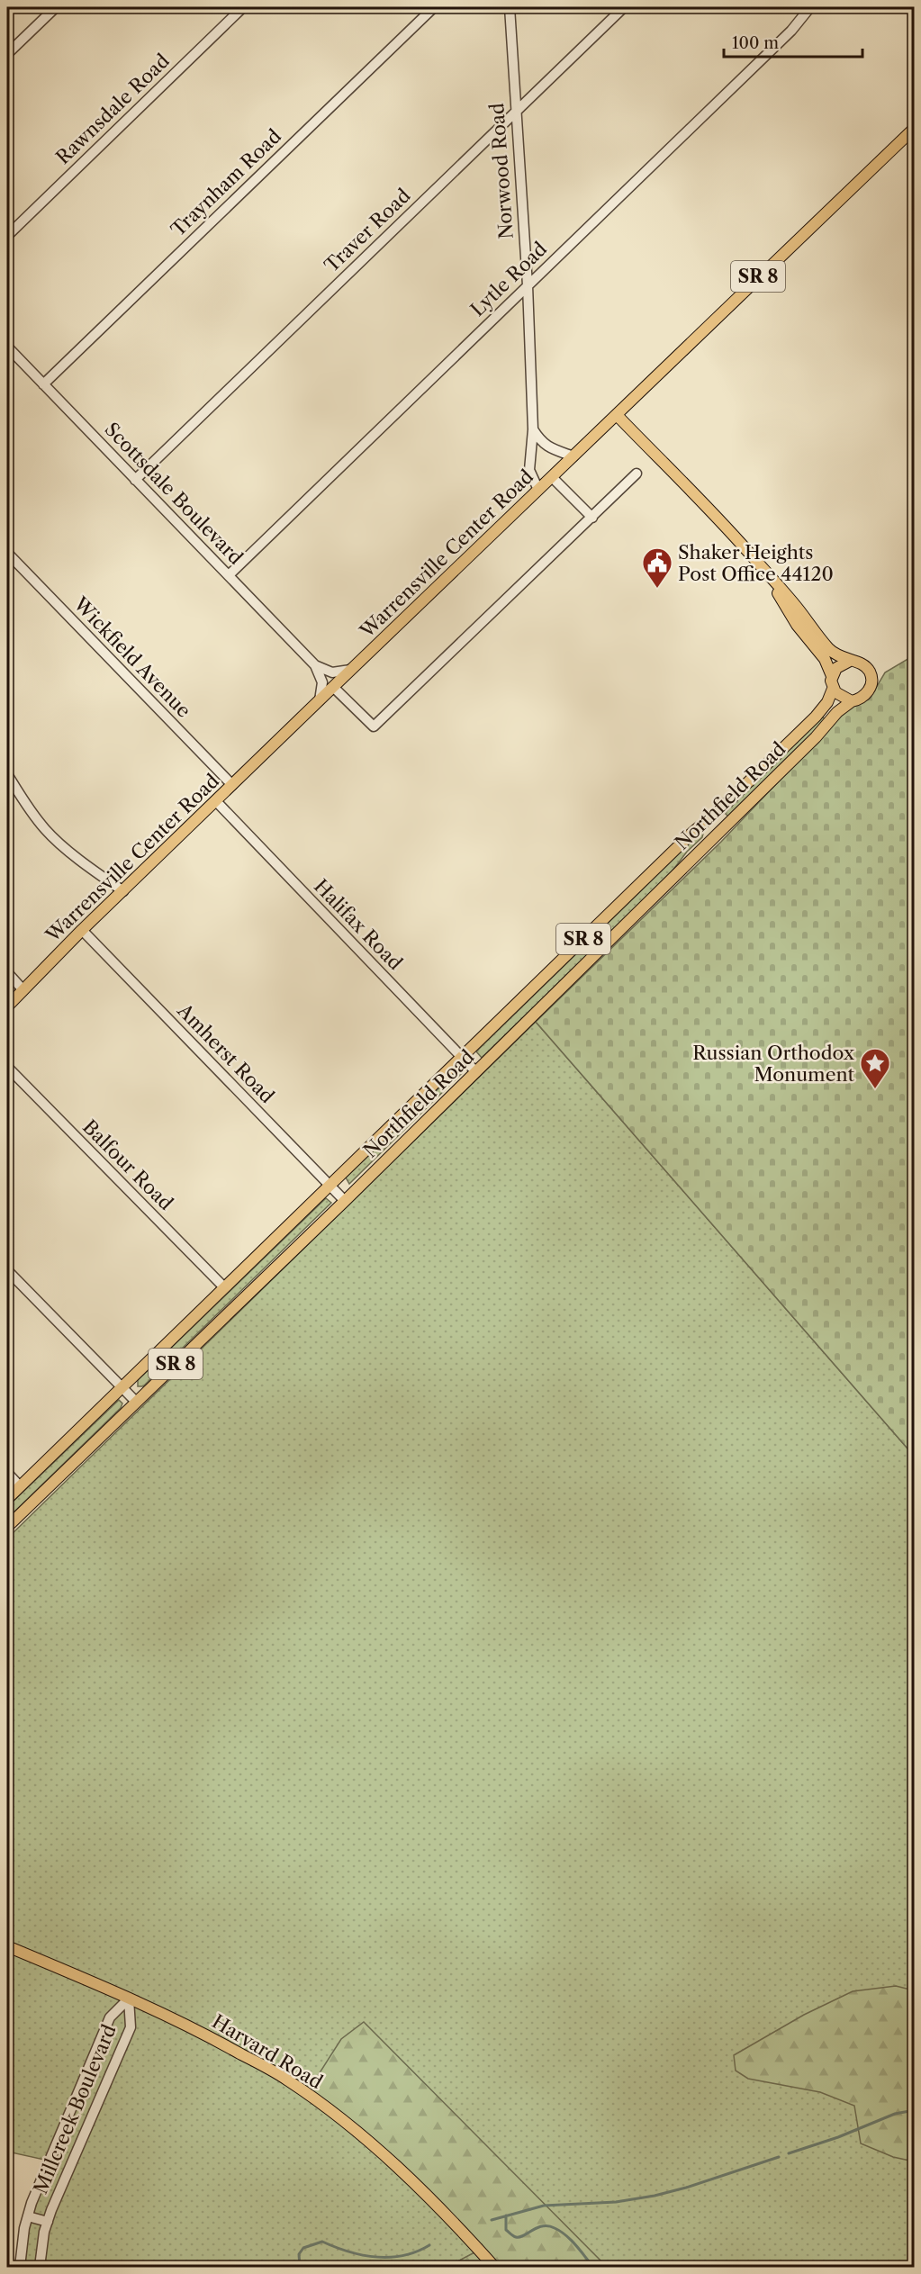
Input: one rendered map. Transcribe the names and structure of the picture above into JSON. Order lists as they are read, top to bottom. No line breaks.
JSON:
{"streets":{"main road":["SR 8","Warrensville Center Road","Northfield Road","Harvard Road"],"street":["Rawnsdale Road","Norwood Road","Traynham Road","Traver Road","Lytle Road","Scottsdale Boulevard","Wickfield Avenue","Halifax Road","Amherst Road","Balfour Road","Millcreek Boulevard"]},"crossings":[["Norwood Road","Traver Road"],["Norwood Road","Lytle Road"],["Norwood Road","Warrensville Center Road"],["Traynham Road","Scottsdale Boulevard"],["Traver Road","Scottsdale Boulevard"],["SR 8","Warrensville Center Road"],["SR 8","Northfield Road"],["Lytle Road","Scottsdale Boulevard"],["Warrensville Center Road","Wickfield Avenue"],["Warrensville Center Road","Halifax Road"],["Warrensville Center Road","Amherst Road"],["Northfield Road","Halifax Road"],["Northfield Road","Amherst Road"],["Northfield Road","Balfour Road"],["Harvard Road","Millcreek Boulevard"]],"places":{"public building":["Shaker Heights Post Office 44120"],"place":["Russian Orthodox Monument"]},"scale_bar":"100 m"}
